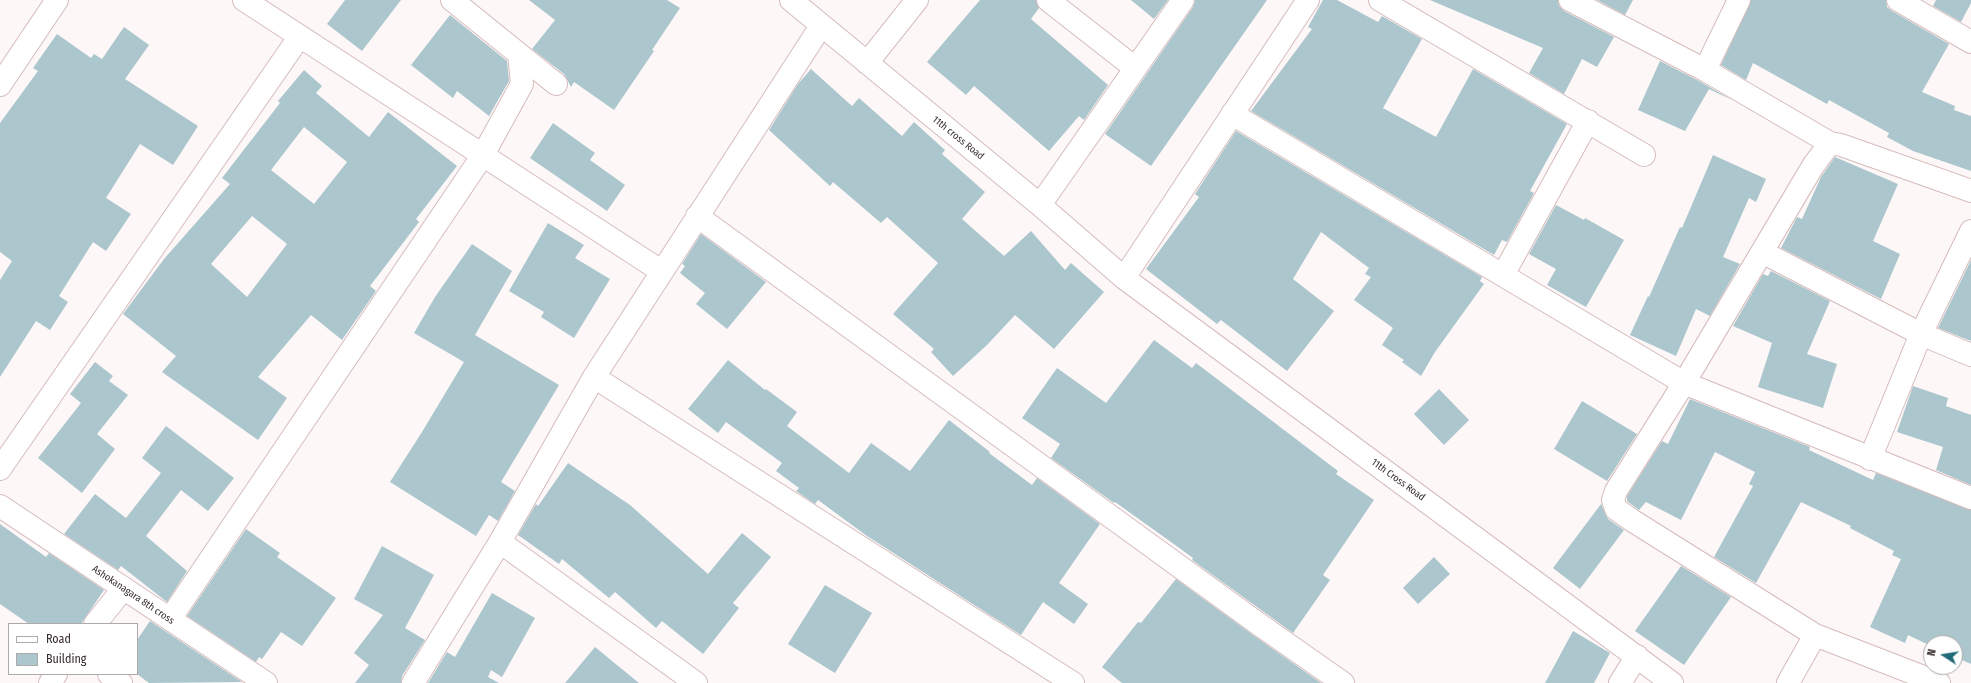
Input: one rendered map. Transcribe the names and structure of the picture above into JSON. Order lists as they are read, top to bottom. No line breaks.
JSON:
{"streets":{"street":["11th cross Road","11th Cross Road","Ashokanagara 8th cross"]},"crossings":[["11th cross Road","11th Cross Road"]],"legend":["Road","Building"],"north":"left"}
